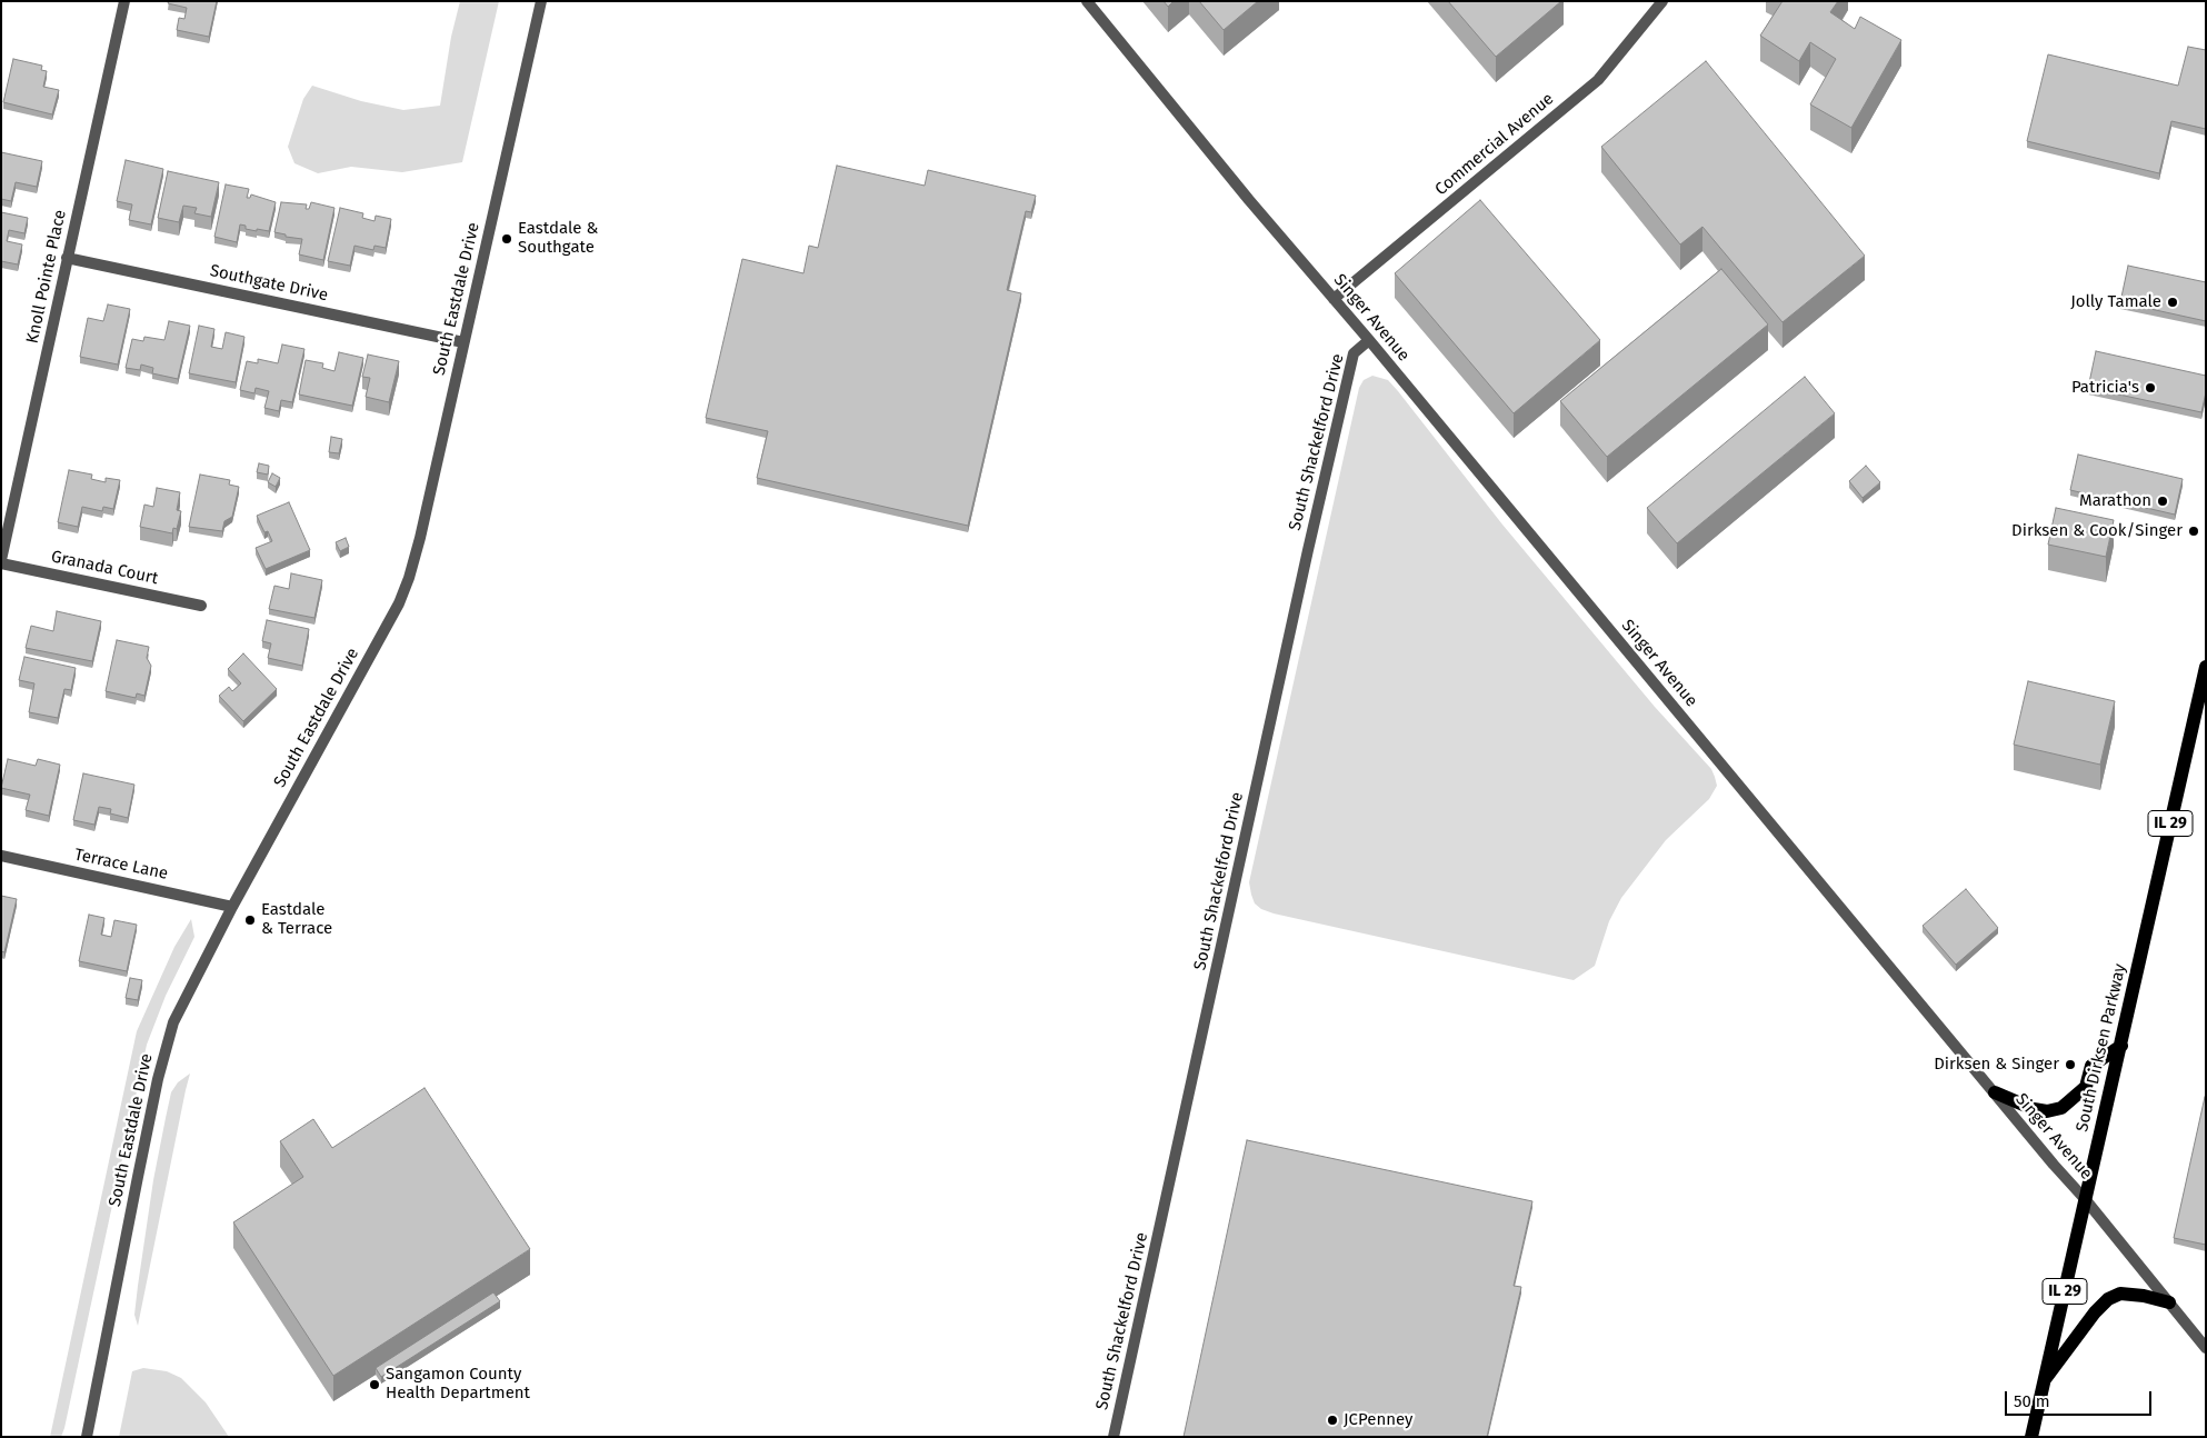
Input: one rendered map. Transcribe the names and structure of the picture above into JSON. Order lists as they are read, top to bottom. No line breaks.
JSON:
{"streets":{"main road":["IL 29","South Dirksen Parkway"],"street":["Commercial Avenue","Knoll Pointe Place","Southgate Drive","South Eastdale Drive","Singer Avenue","South Shackelford Drive","Granada Court","Terrace Lane"]},"crossings":[["Commercial Avenue","Singer Avenue"],["Knoll Pointe Place","Southgate Drive"],["Knoll Pointe Place","Granada Court"],["Southgate Drive","South Eastdale Drive"],["South Eastdale Drive","Terrace Lane"],["Singer Avenue","South Shackelford Drive"],["Singer Avenue","South Dirksen Parkway"]],"places":["Eastdale & Southgate","Jolly Tamale","Patricia's","Marathon","Dirksen & Cook/Singer","Eastdale & Terrace","Dirksen & Singer","Sangamon County Health Department","JCPenney"],"scale_bar":"50 m"}
